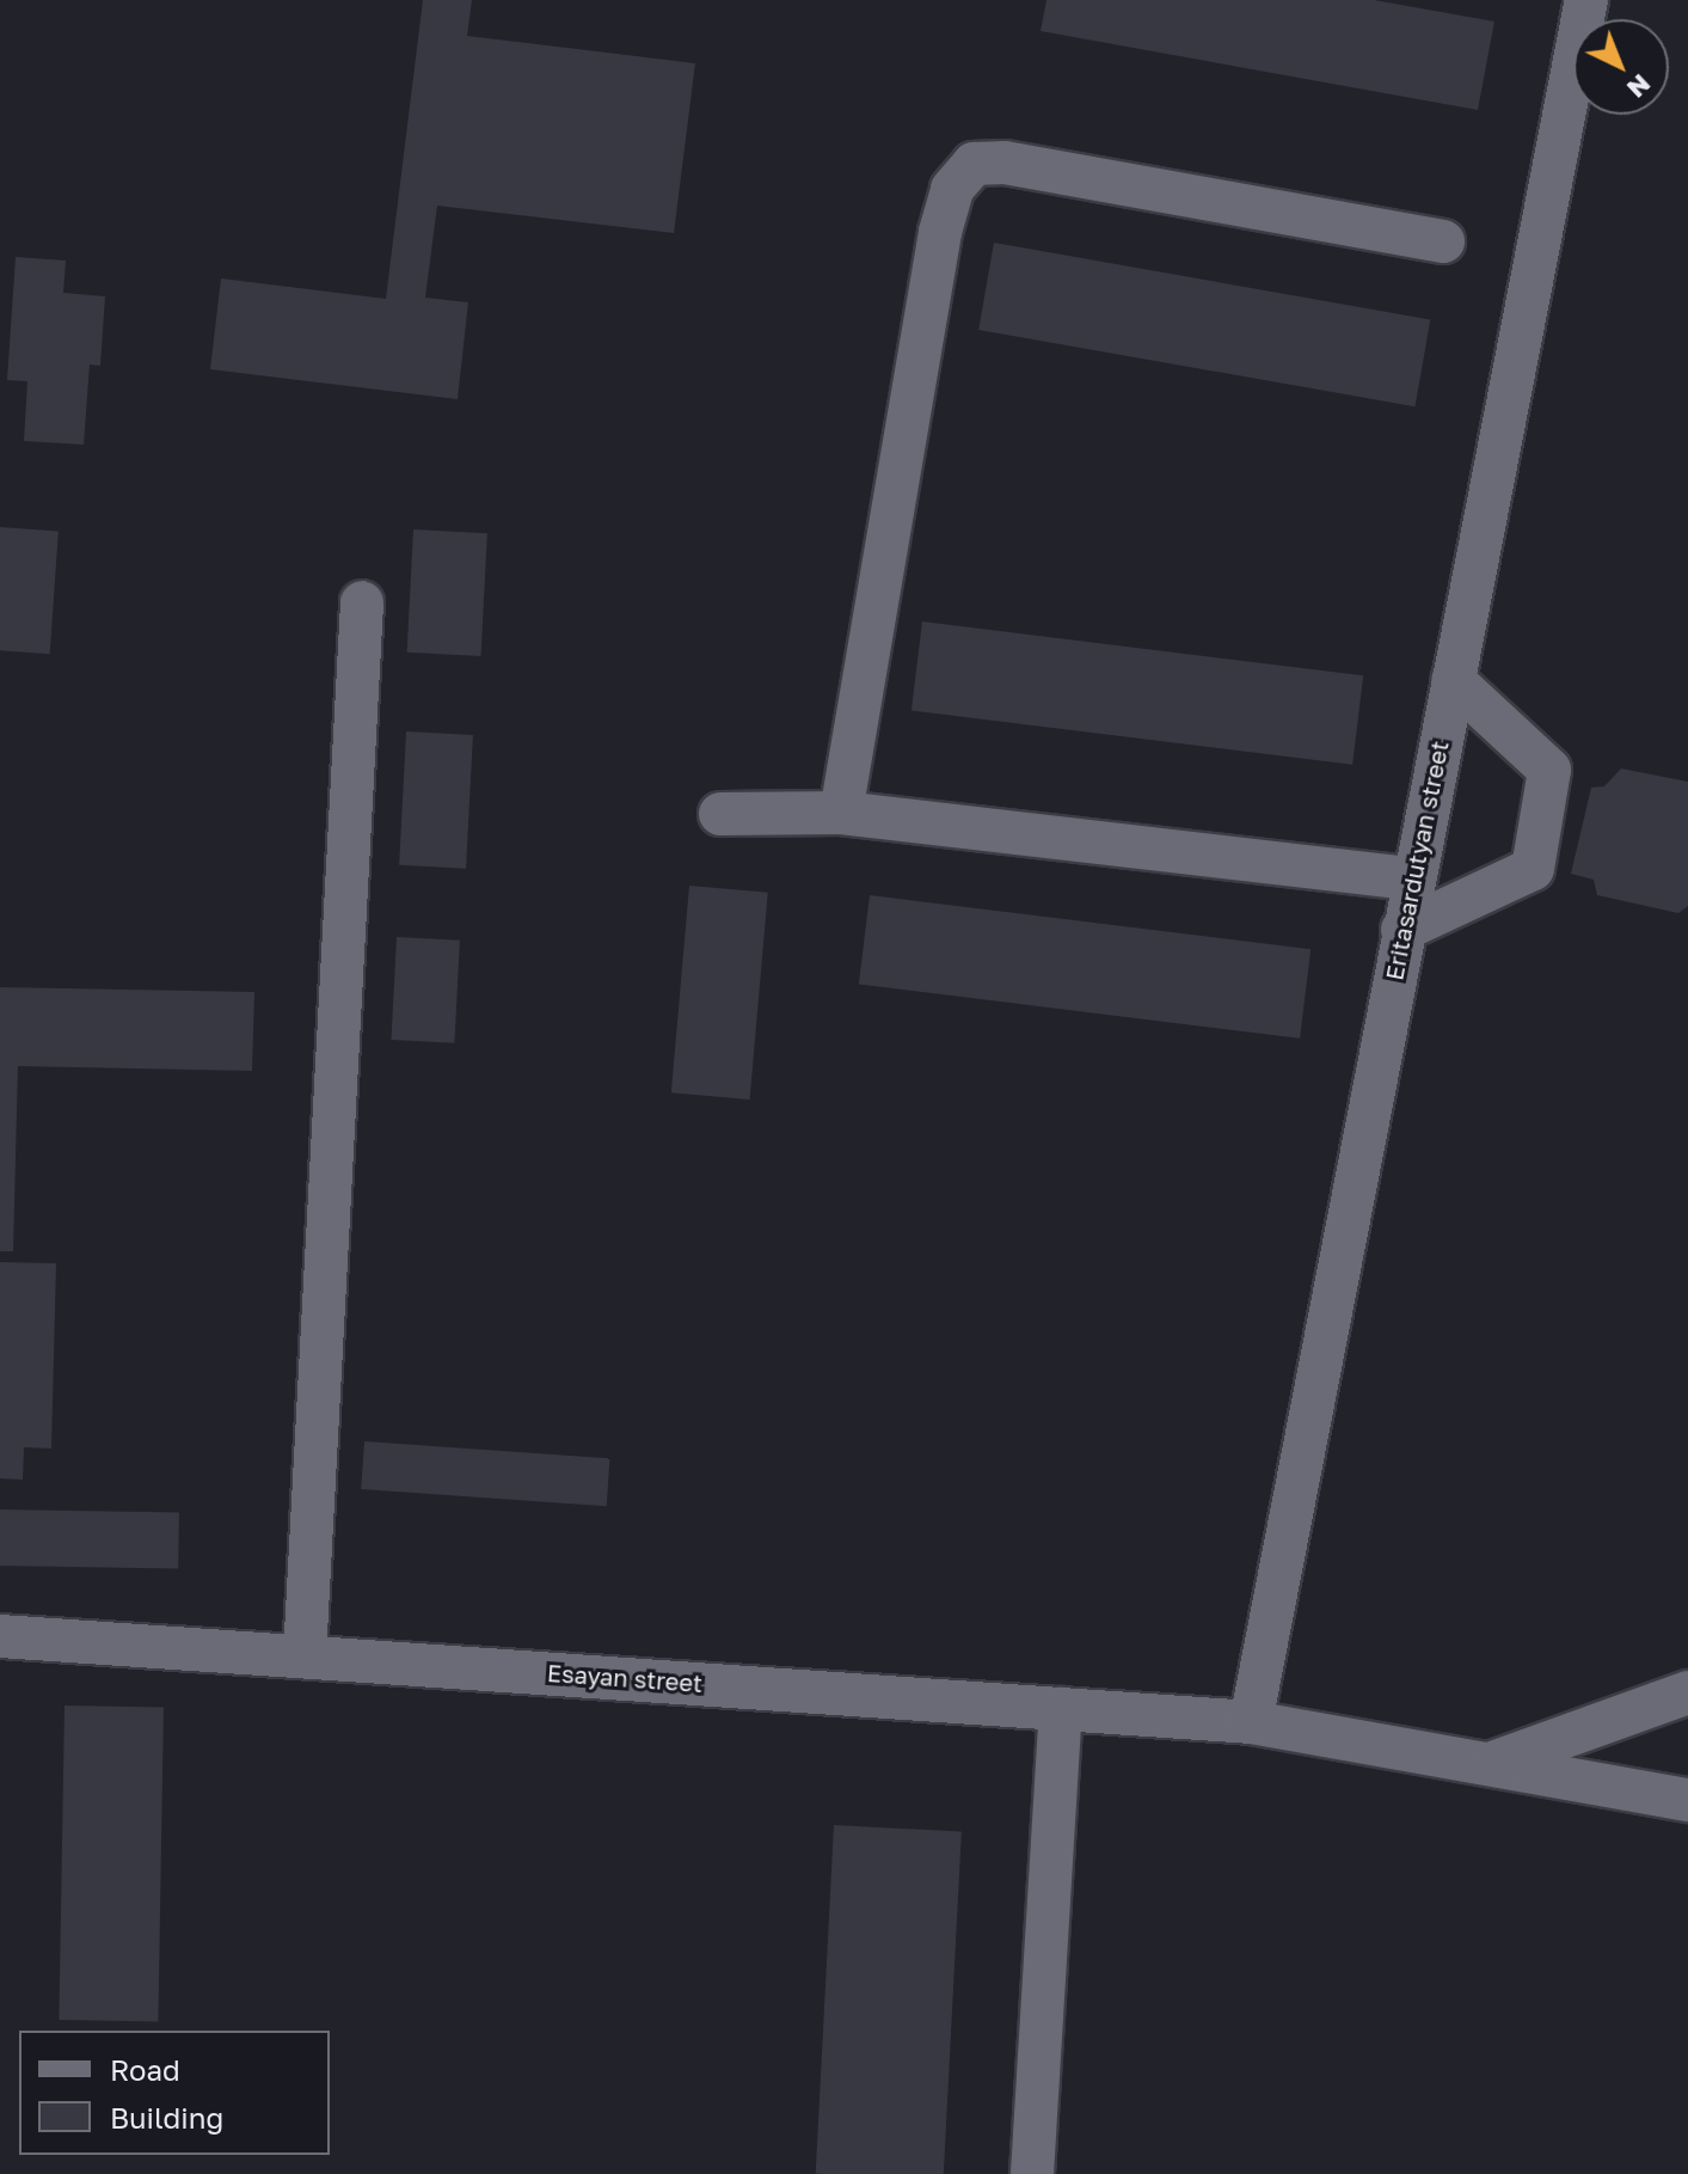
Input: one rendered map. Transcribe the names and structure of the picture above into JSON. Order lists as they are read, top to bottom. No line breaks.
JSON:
{"streets":{"street":["Eritasardutyan street","Esayan street"]},"crossings":[["Eritasardutyan street","Esayan street"]],"legend":["Road","Building"],"north":"bottom right"}
